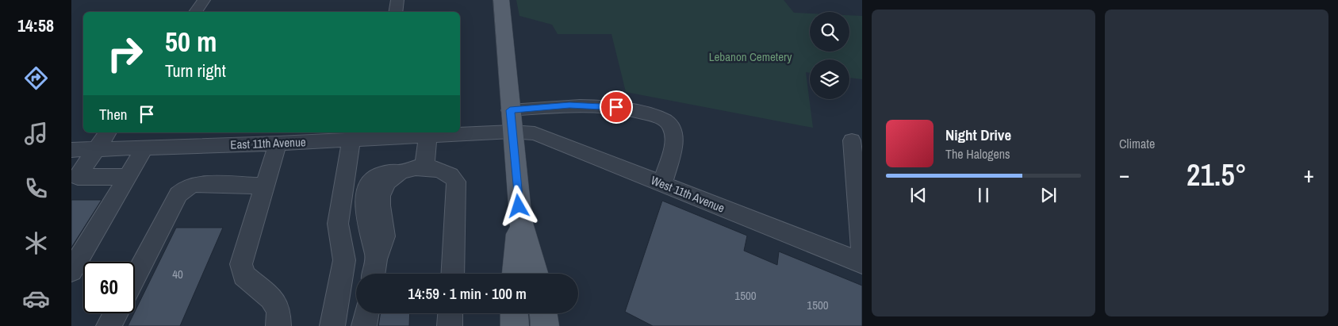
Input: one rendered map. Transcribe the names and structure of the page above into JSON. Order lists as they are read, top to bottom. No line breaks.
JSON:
{"streets":{"street":["East 11th Avenue","West 11th Avenue"]},"crossings":[["East 11th Avenue","West 11th Avenue"]],"parks":["Lebanon Cemetery"],"house_numbers":["40","1500","1500"],"page":{"tabs":"14:58","tile":"Climate","turn":["50 m","Turn right"],"then":"Then","song":["Night Drive","The Halogens"],"heat":["−","21.5°","+"],"limit":"60","trip":"14:59 · 1 min · 100 m"}}
